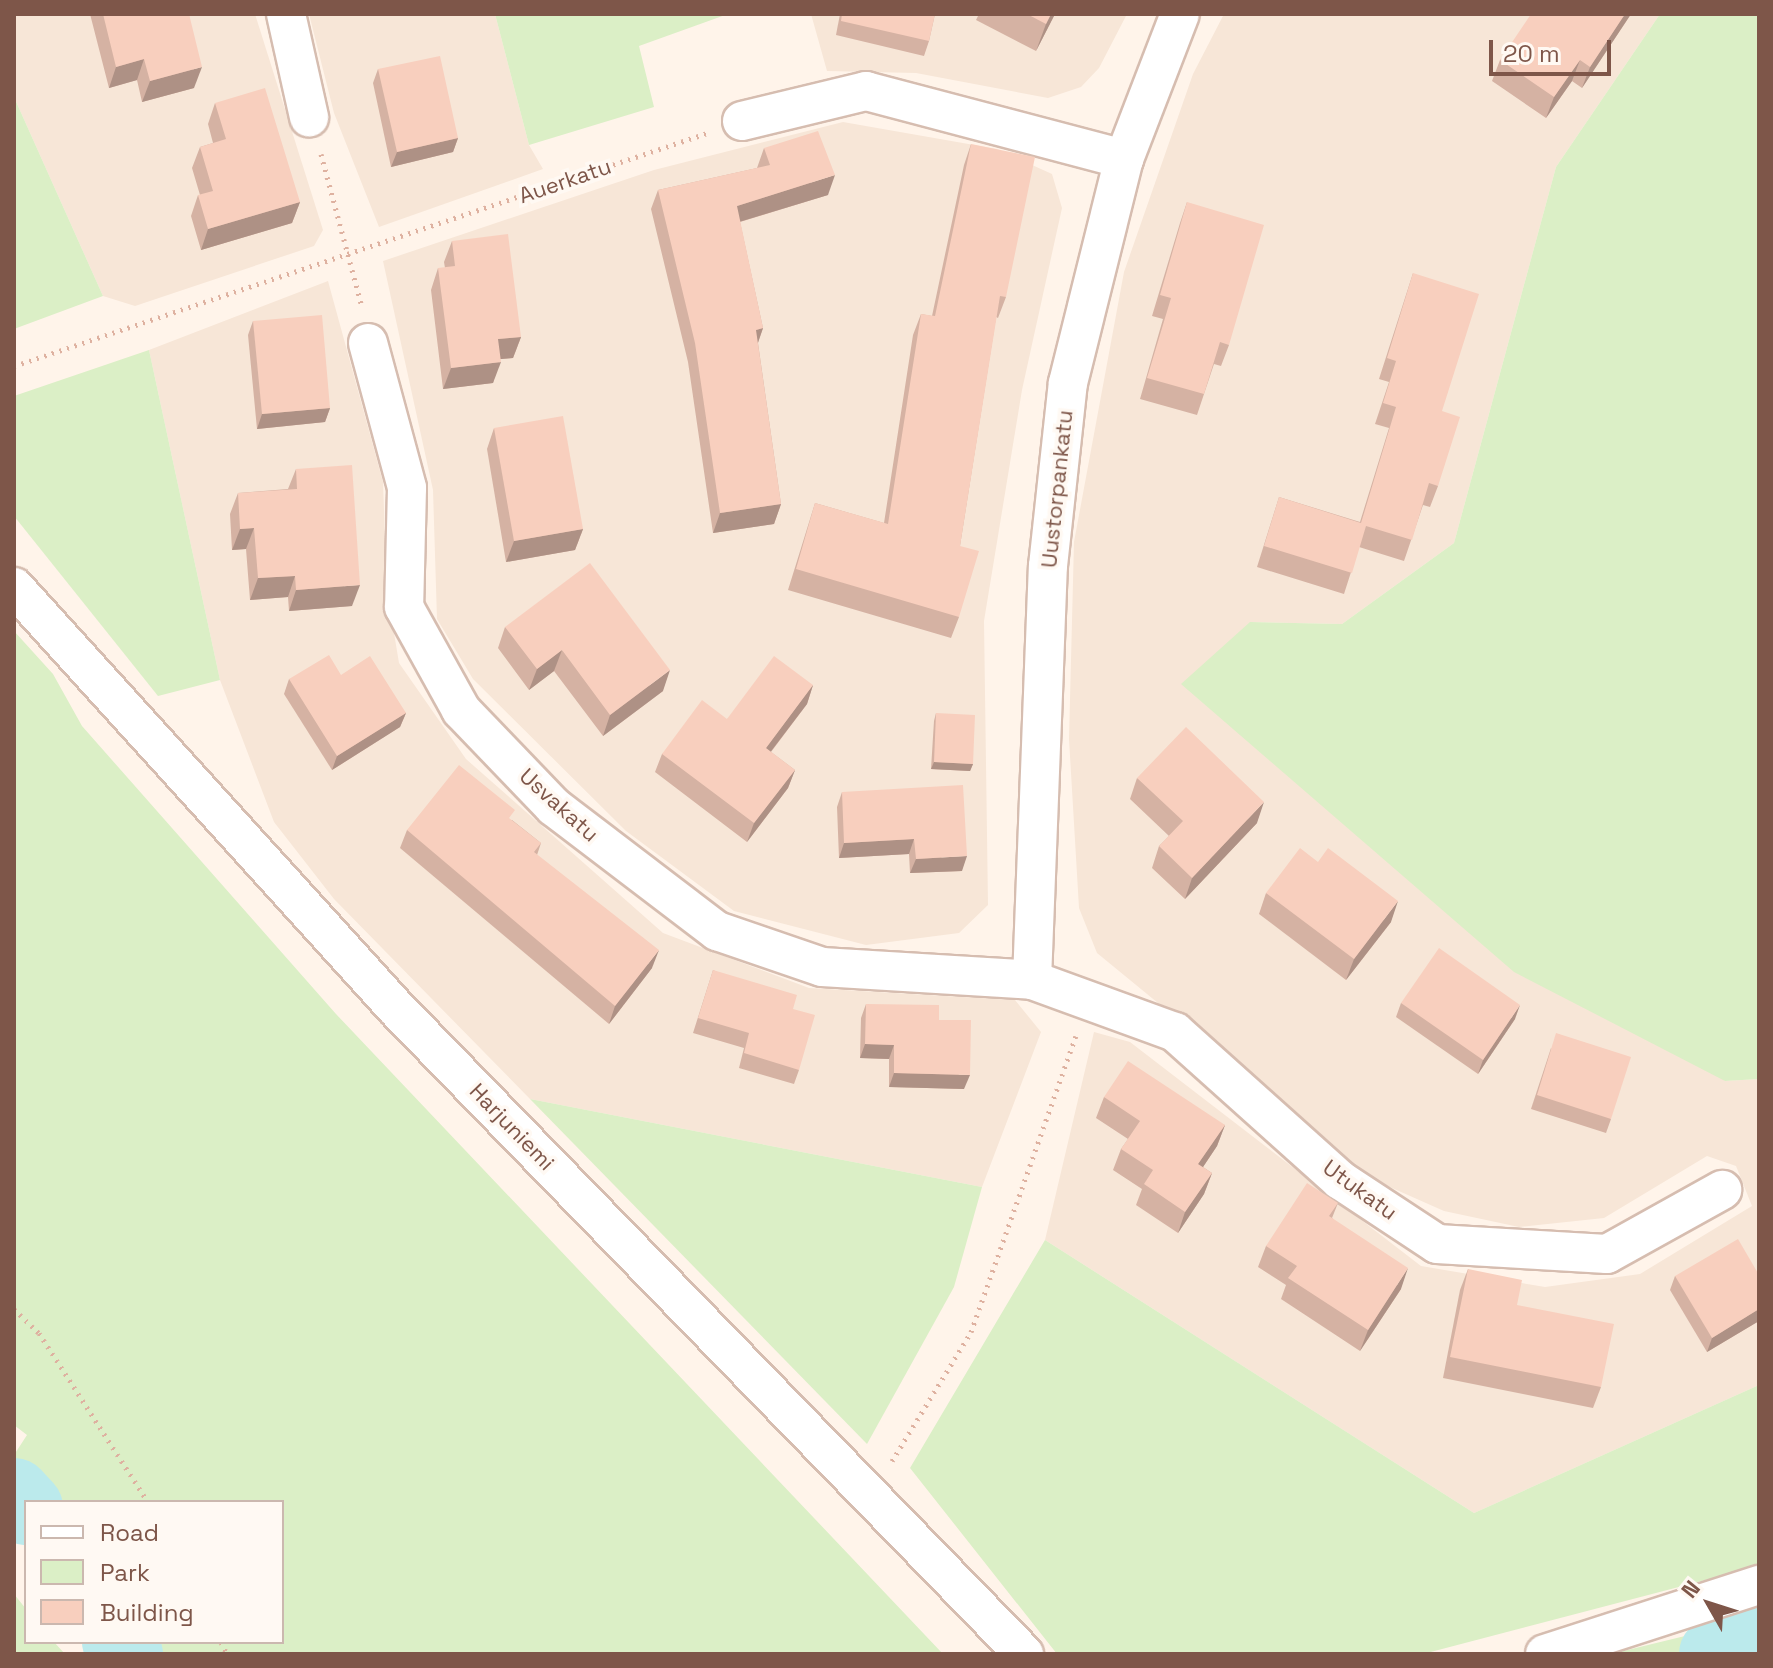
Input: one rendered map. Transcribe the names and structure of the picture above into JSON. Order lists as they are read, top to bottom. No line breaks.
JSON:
{"streets":{"street":["Uustorpankatu","Usvakatu","Harjuniemi","Utukatu"],"path":["Auerkatu"]},"crossings":[["Uustorpankatu","Usvakatu"],["Uustorpankatu","Utukatu"],["Usvakatu","Utukatu"]],"legend":["Road","Park","Building"],"scale_bar":"20 m","north":"top left"}
